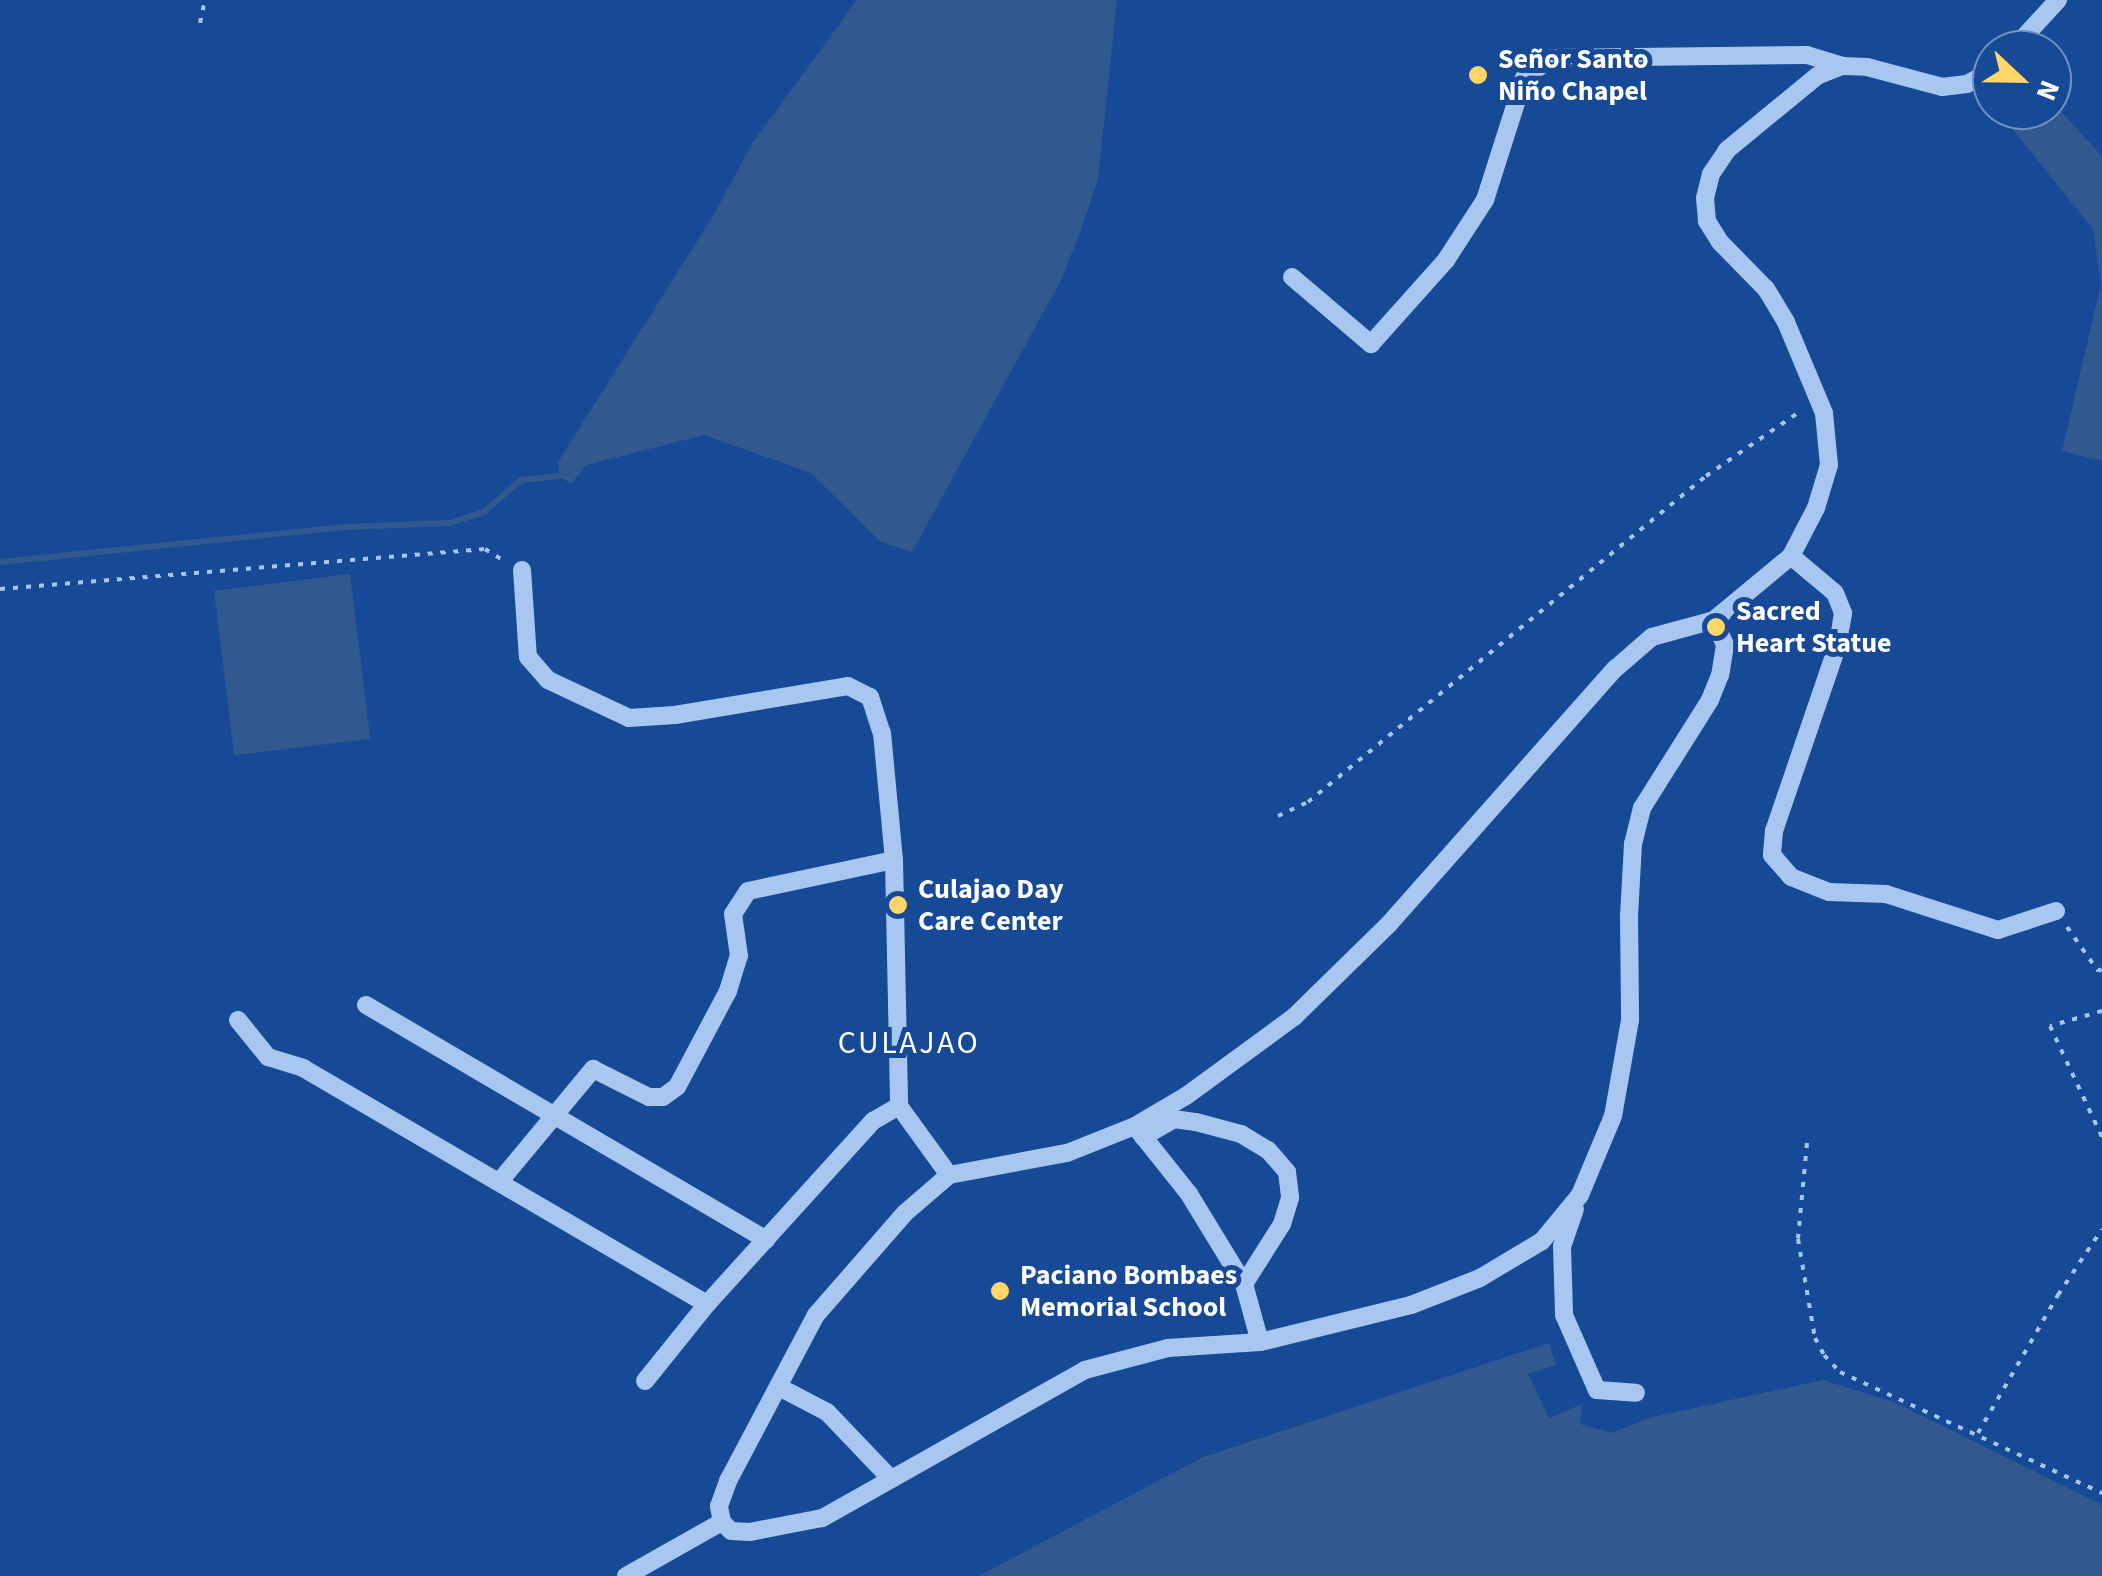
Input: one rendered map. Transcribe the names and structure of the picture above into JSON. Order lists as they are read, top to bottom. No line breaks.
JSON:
{"districts":["CULAJAO"],"places":["Señor Santo Niño Chapel","Sacred Heart Statue","Culajao Day Care Center","Paciano Bombaes Memorial School"],"north":"right"}
